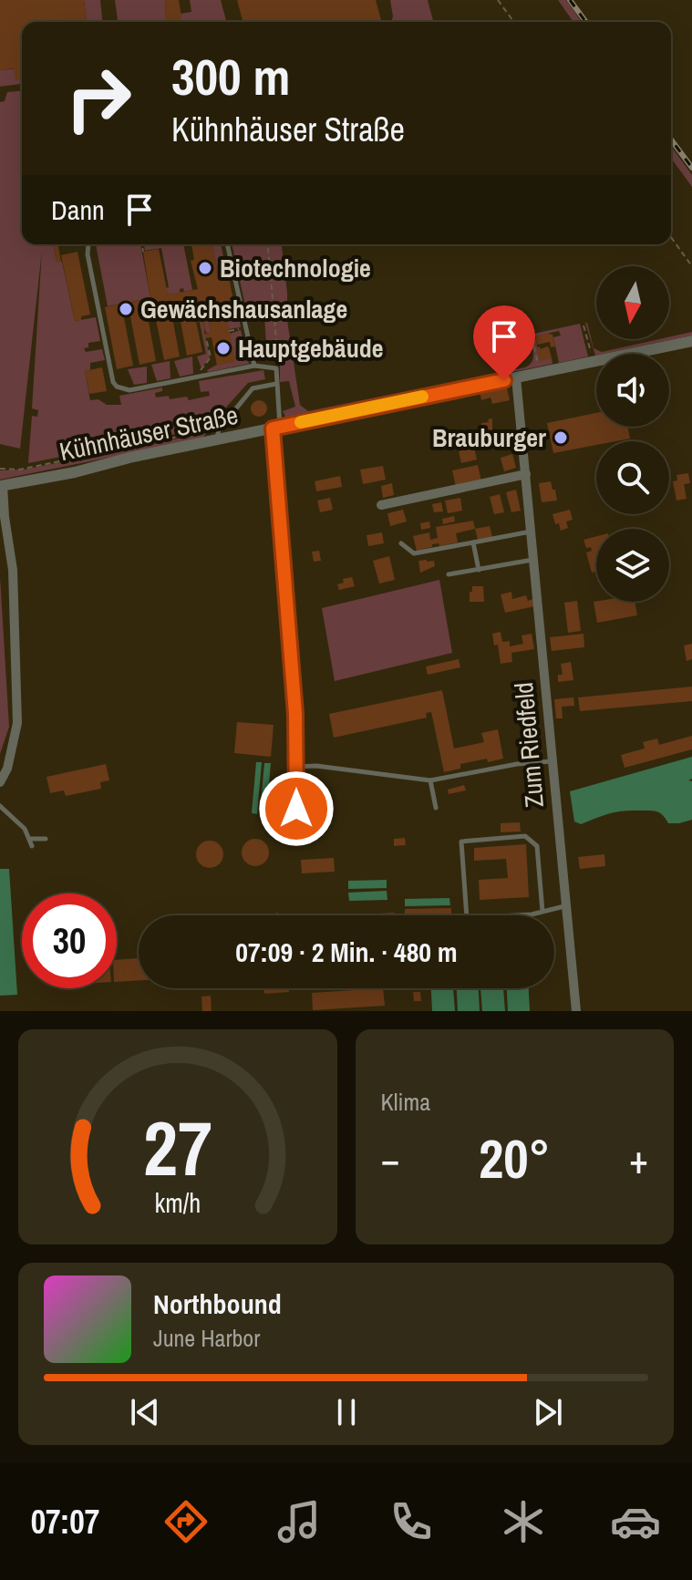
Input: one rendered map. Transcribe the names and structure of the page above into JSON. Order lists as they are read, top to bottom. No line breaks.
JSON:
{"streets":{"street":["Kühnhäuser Straße","Zum Riedfeld"]},"crossings":[["Kühnhäuser Straße","Zum Riedfeld"]],"places":["Biotechnologie","Gewächshausanlage","Hauptgebäude","Brauburger"],"north":"bottom","page":{"turn":["300 m","Kühnhäuser Straße"],"then":"Dann","limit":"30","trip":"07:09 · 2 Min. · 480 m","tile":"Klima","heat":["−","20°","+"],"song":["Northbound","June Harbor"],"tabs":"07:07","gauge":["27","km/h"]}}
